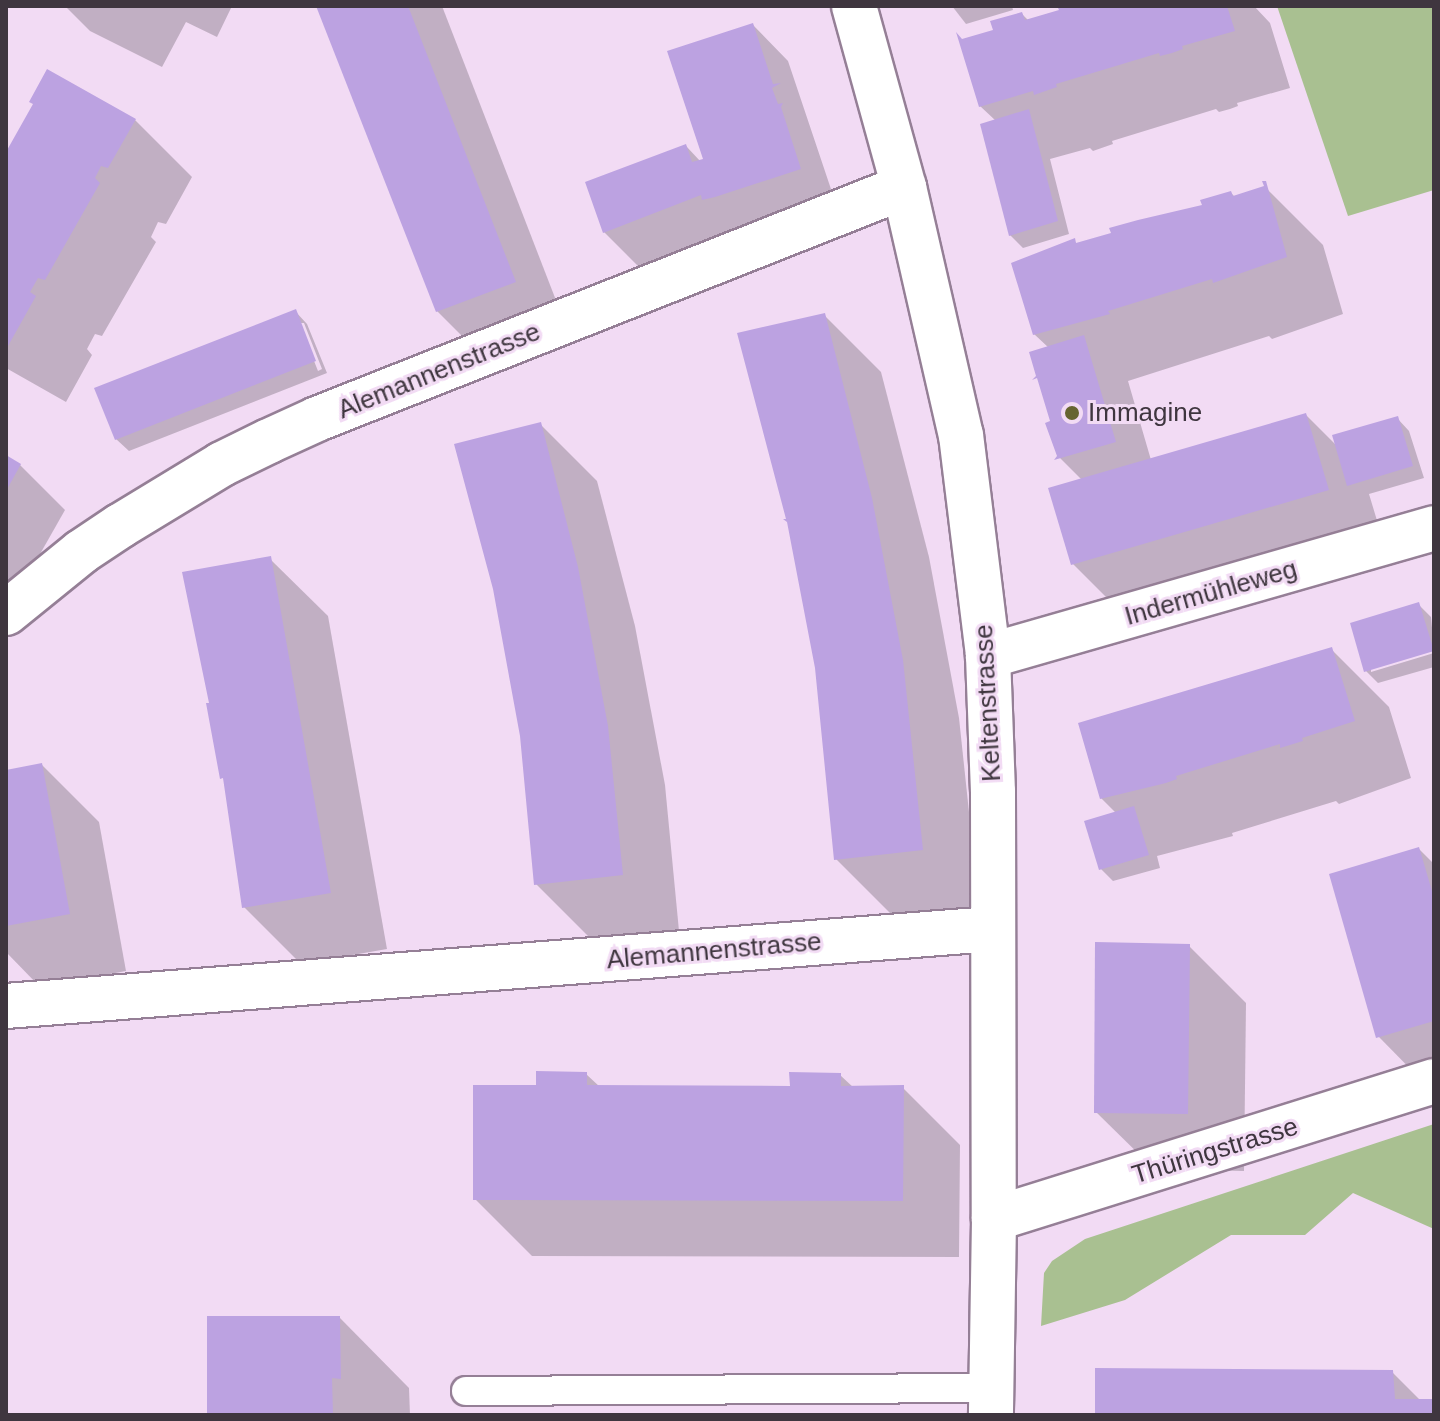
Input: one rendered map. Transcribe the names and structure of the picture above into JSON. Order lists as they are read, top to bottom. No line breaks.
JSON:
{"streets":{"street":["Alemannenstrasse","Indermühleweg","Keltenstrasse","Thüringstrasse"]},"crossings":[["Alemannenstrasse","Keltenstrasse"],["Indermühleweg","Keltenstrasse"],["Keltenstrasse","Thüringstrasse"]],"places":["Immagine"]}
